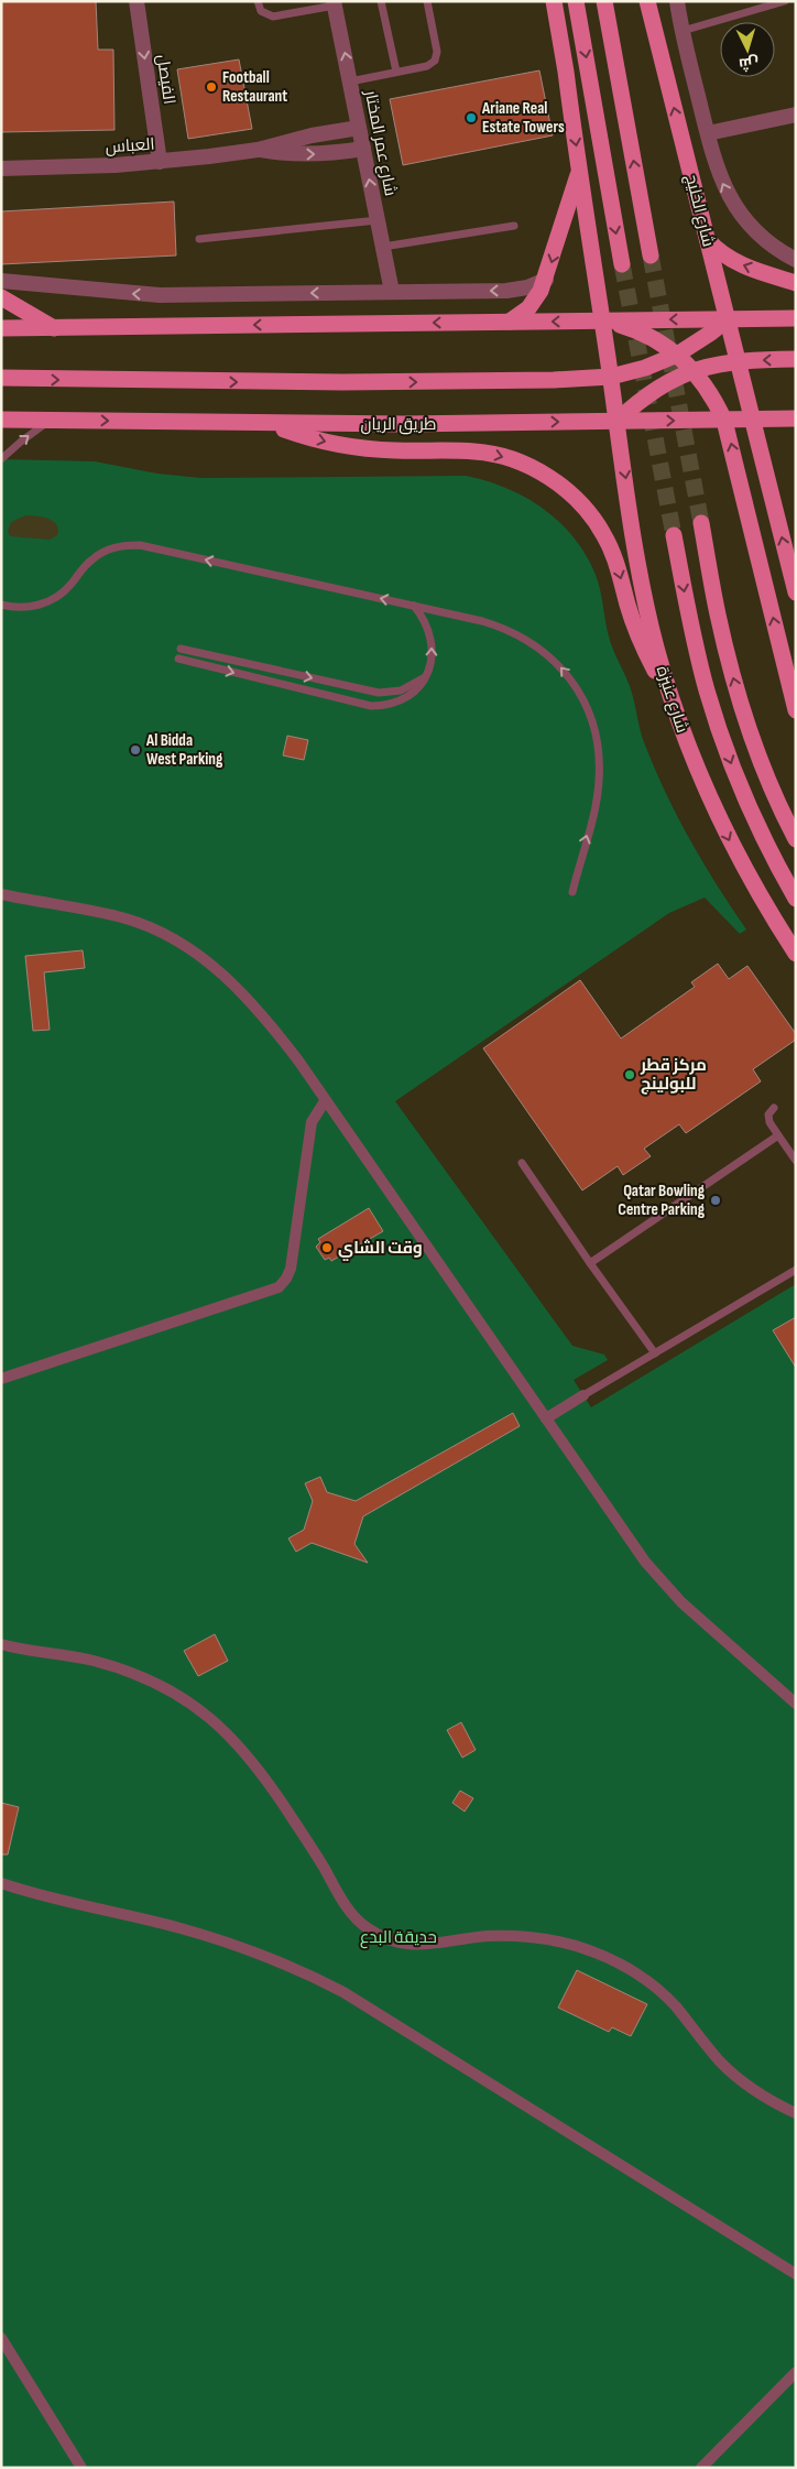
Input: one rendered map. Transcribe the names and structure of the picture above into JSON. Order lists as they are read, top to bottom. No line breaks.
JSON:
{"streets":{"main road":["شارع الخليج","طريق الريان","شارع عنيزة"],"street":["الفيصل","شارع عمر المختار","العباس"]},"crossings":[["الفيصل","العباس"],["شارع عمر المختار","العباس"],["شارع الخليج","طريق الريان"],["طريق الريان","شارع عنيزة"]],"one_way":["الفيصل","شارع عمر المختار"],"parks":["حديقة البدع"],"places":["Football Restaurant","Ariane Real Estate Towers","Al Bidda West Parking","مركز قطر للبولينج","Qatar Bowling Centre Parking","وقت الشاي"],"north":"bottom"}
